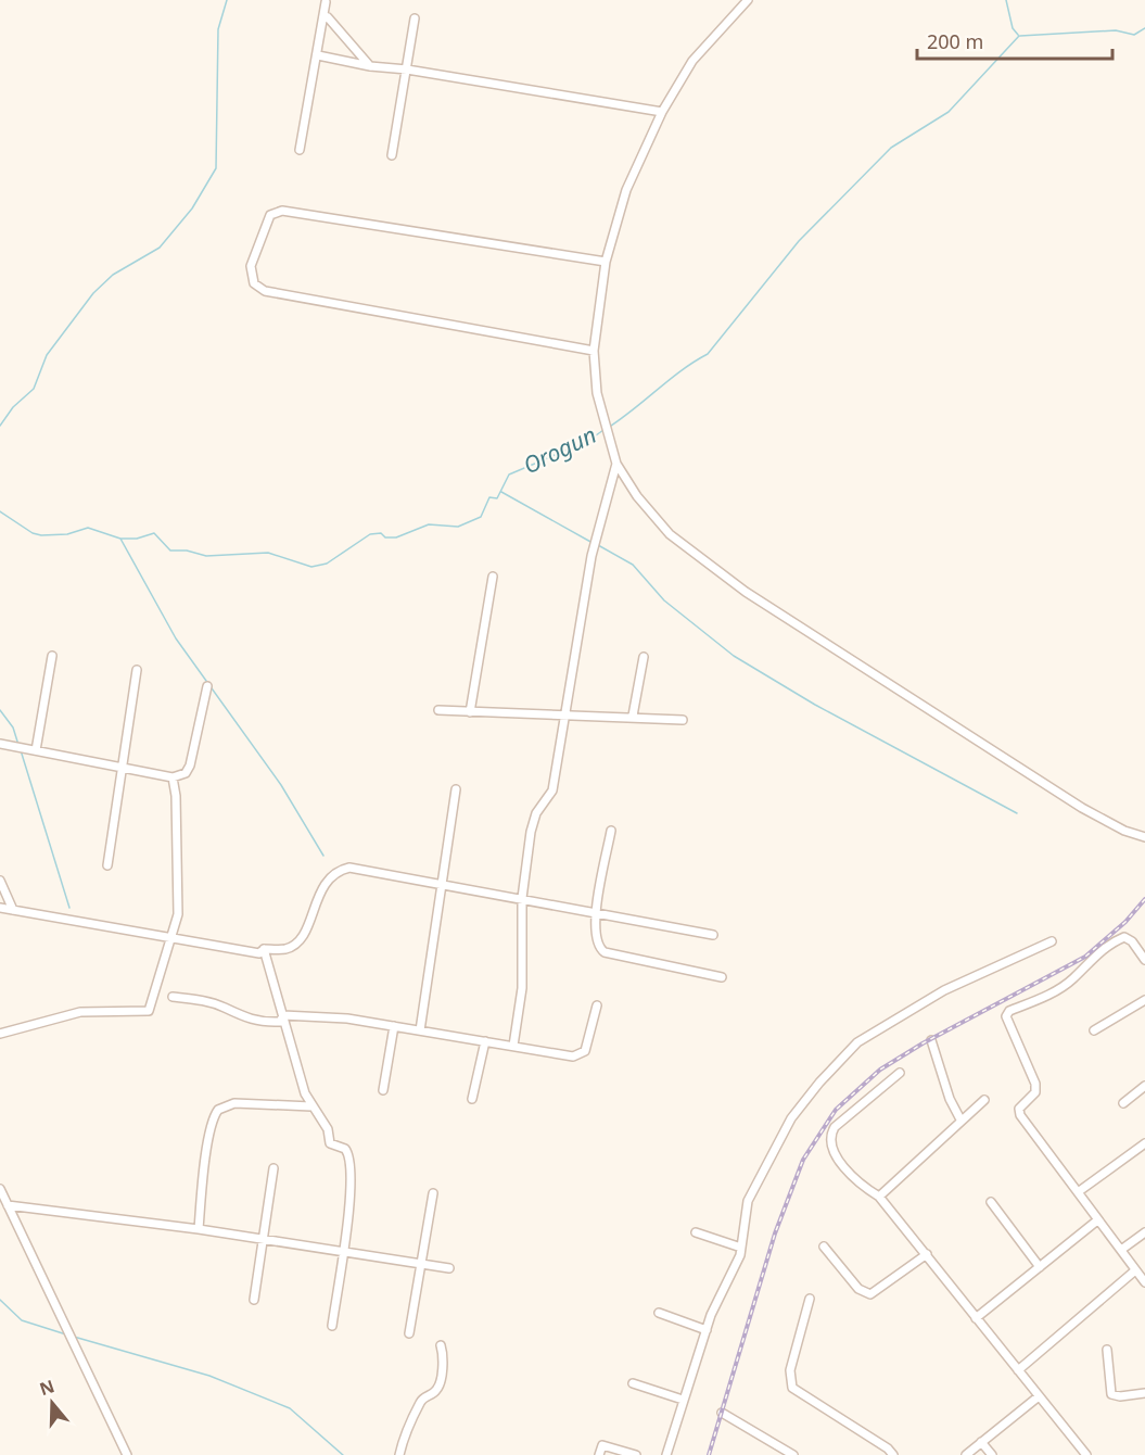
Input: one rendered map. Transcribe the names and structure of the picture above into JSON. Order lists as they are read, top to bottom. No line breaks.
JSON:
{"water":["Orogun"],"scale_bar":"200 m","north":"top"}
